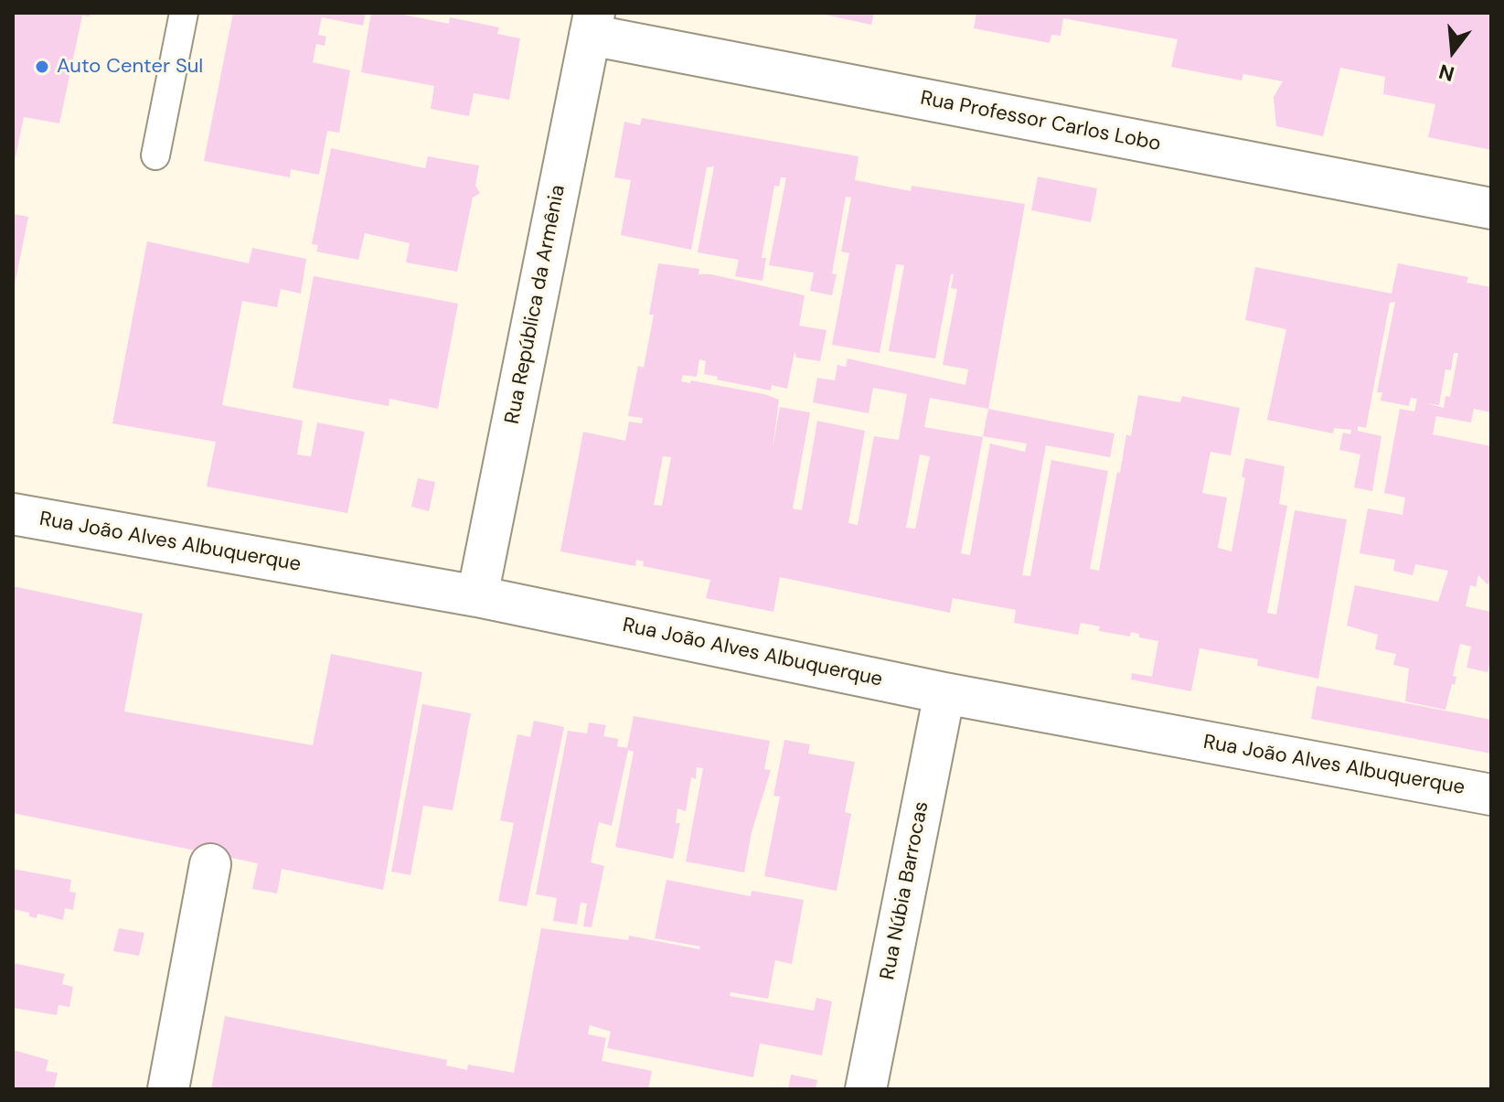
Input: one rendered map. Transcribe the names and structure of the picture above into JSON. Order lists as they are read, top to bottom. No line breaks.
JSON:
{"streets":{"street":["Rua Professor Carlos Lobo","Rua República da Armênia","Rua João Alves Albuquerque","Rua Núbia Barrocas"]},"crossings":[["Rua Professor Carlos Lobo","Rua República da Armênia"],["Rua República da Armênia","Rua João Alves Albuquerque"],["Rua João Alves Albuquerque","Rua Núbia Barrocas"]],"places":["Auto Center Sul"],"north":"bottom"}
